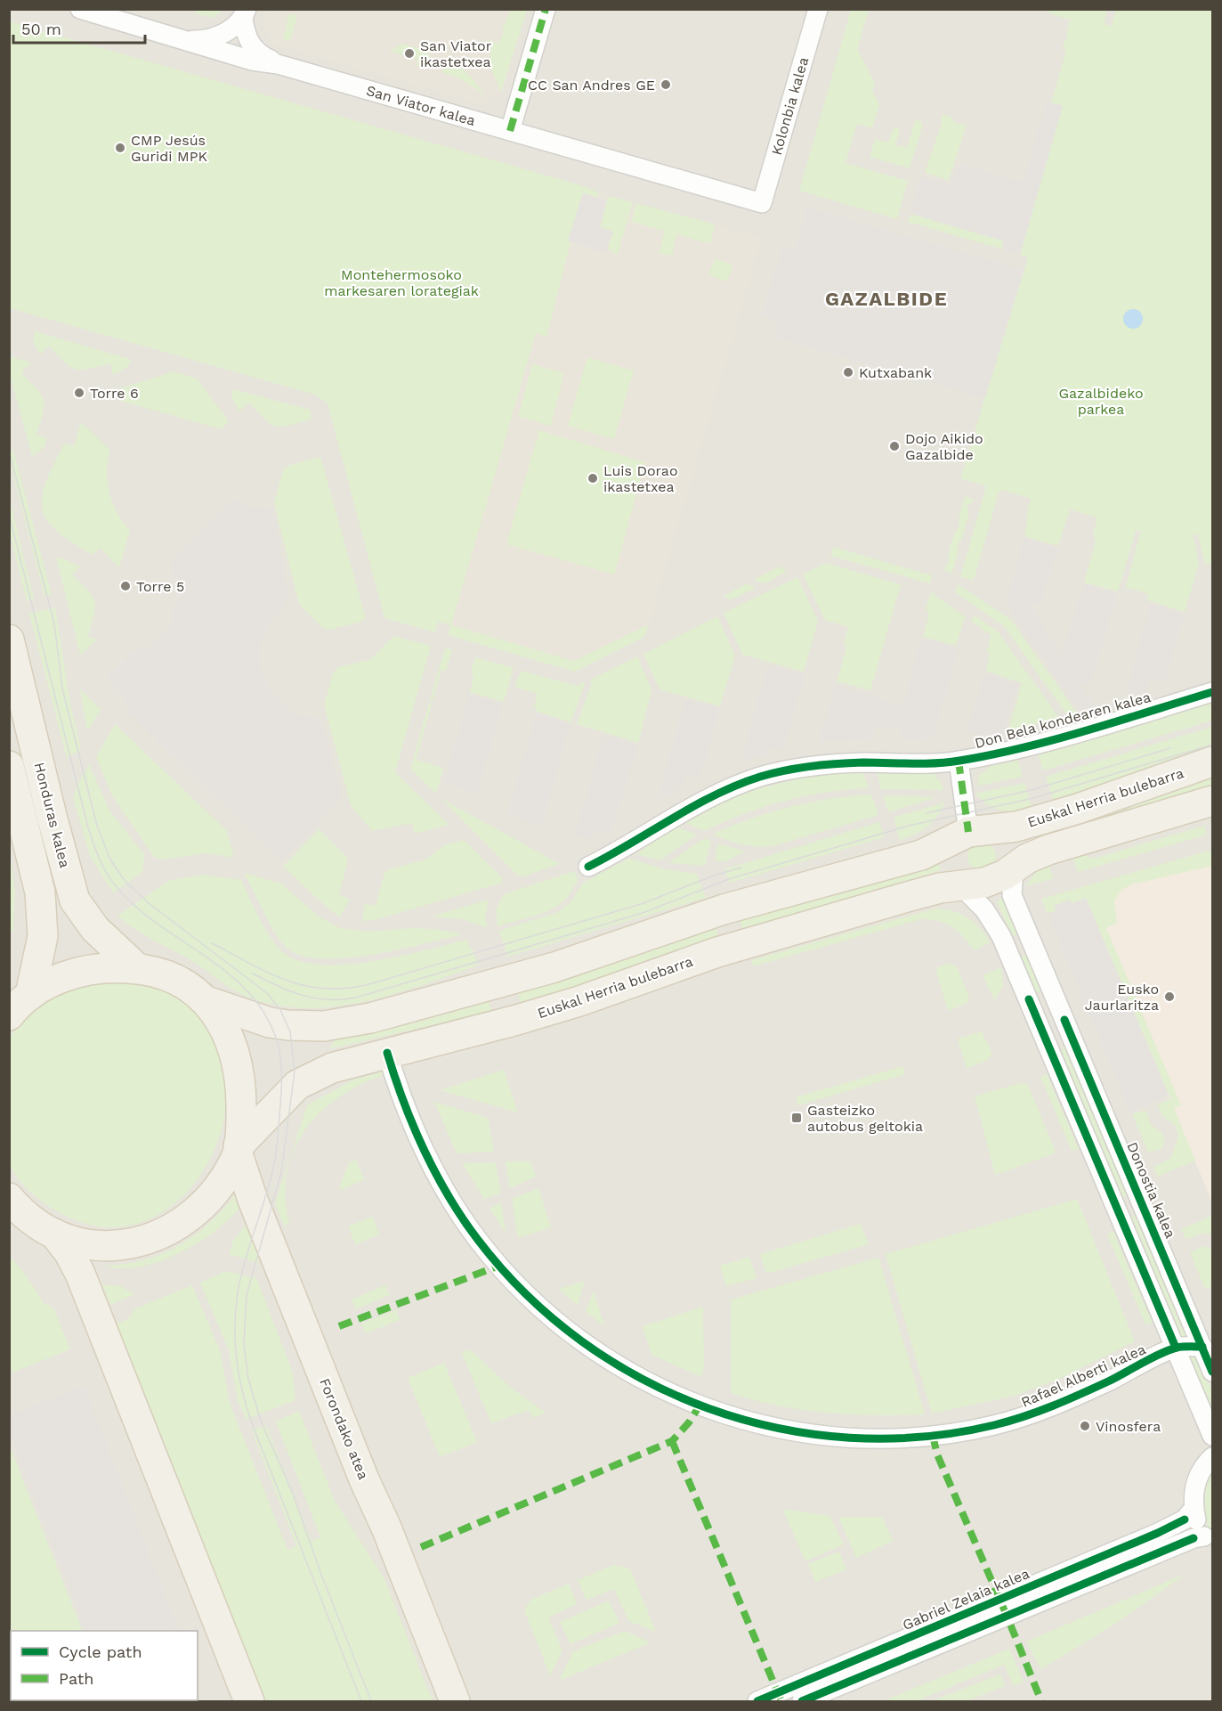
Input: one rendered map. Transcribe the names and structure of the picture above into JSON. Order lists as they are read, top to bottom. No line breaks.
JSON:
{"streets":{"main road":["Euskal Herria bulebarra","Honduras kalea","Forondako atea"],"street":["San Viator kalea","Kolonbia kalea","Don Bela kondearen kalea","Donostia kalea","Rafael Alberti kalea","Gabriel Zelaia kalea"]},"crossings":[["San Viator kalea","Kolonbia kalea"],["Don Bela kondearen kalea","Euskal Herria bulebarra"],["Euskal Herria bulebarra","Donostia kalea"],["Euskal Herria bulebarra","Rafael Alberti kalea"],["Euskal Herria bulebarra","Forondako atea"],["Donostia kalea","Rafael Alberti kalea"]],"districts":["GAZALBIDE"],"parks":["Montehermosoko markesaren lorategiak","Gazalbideko parkea"],"places":{"other":["San Viator ikastetxea","CC San Andres GE","CMP Jesús Guridi MPK","Kutxabank","Torre 6","Dojo Aikido Gazalbide","Luis Dorao ikastetxea","Torre 5","Eusko Jaurlaritza","Vinosfera"],"transit":["Gasteizko autobus geltokia"]},"legend":["Cycle path","Path"],"scale_bar":"50 m"}
